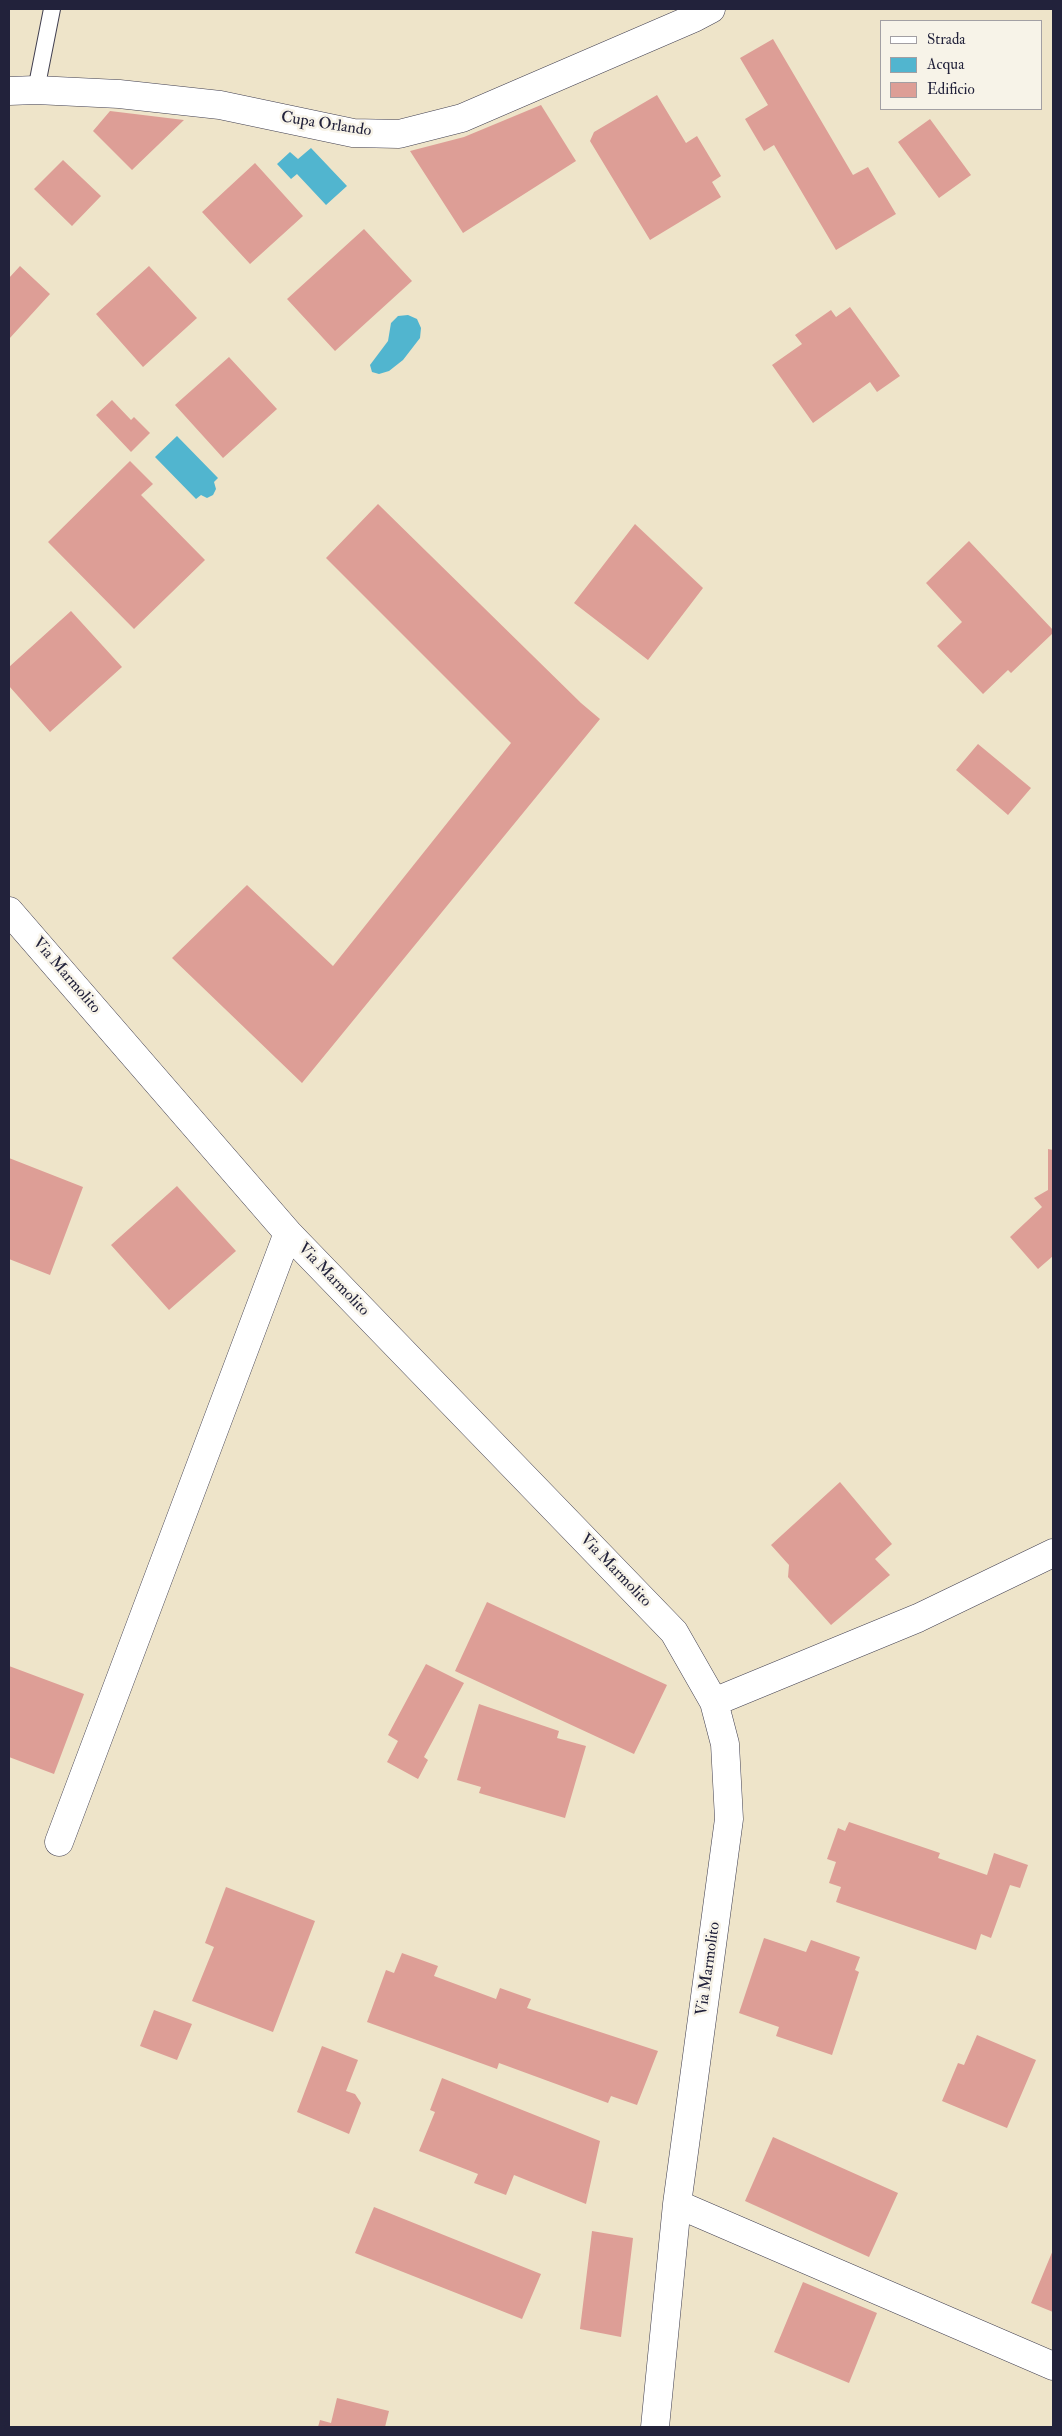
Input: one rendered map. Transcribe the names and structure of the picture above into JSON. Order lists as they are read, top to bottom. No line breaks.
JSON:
{"streets":{"street":["Cupa Orlando","Via Marmolito"]},"legend":["Strada","Acqua","Edificio"]}
